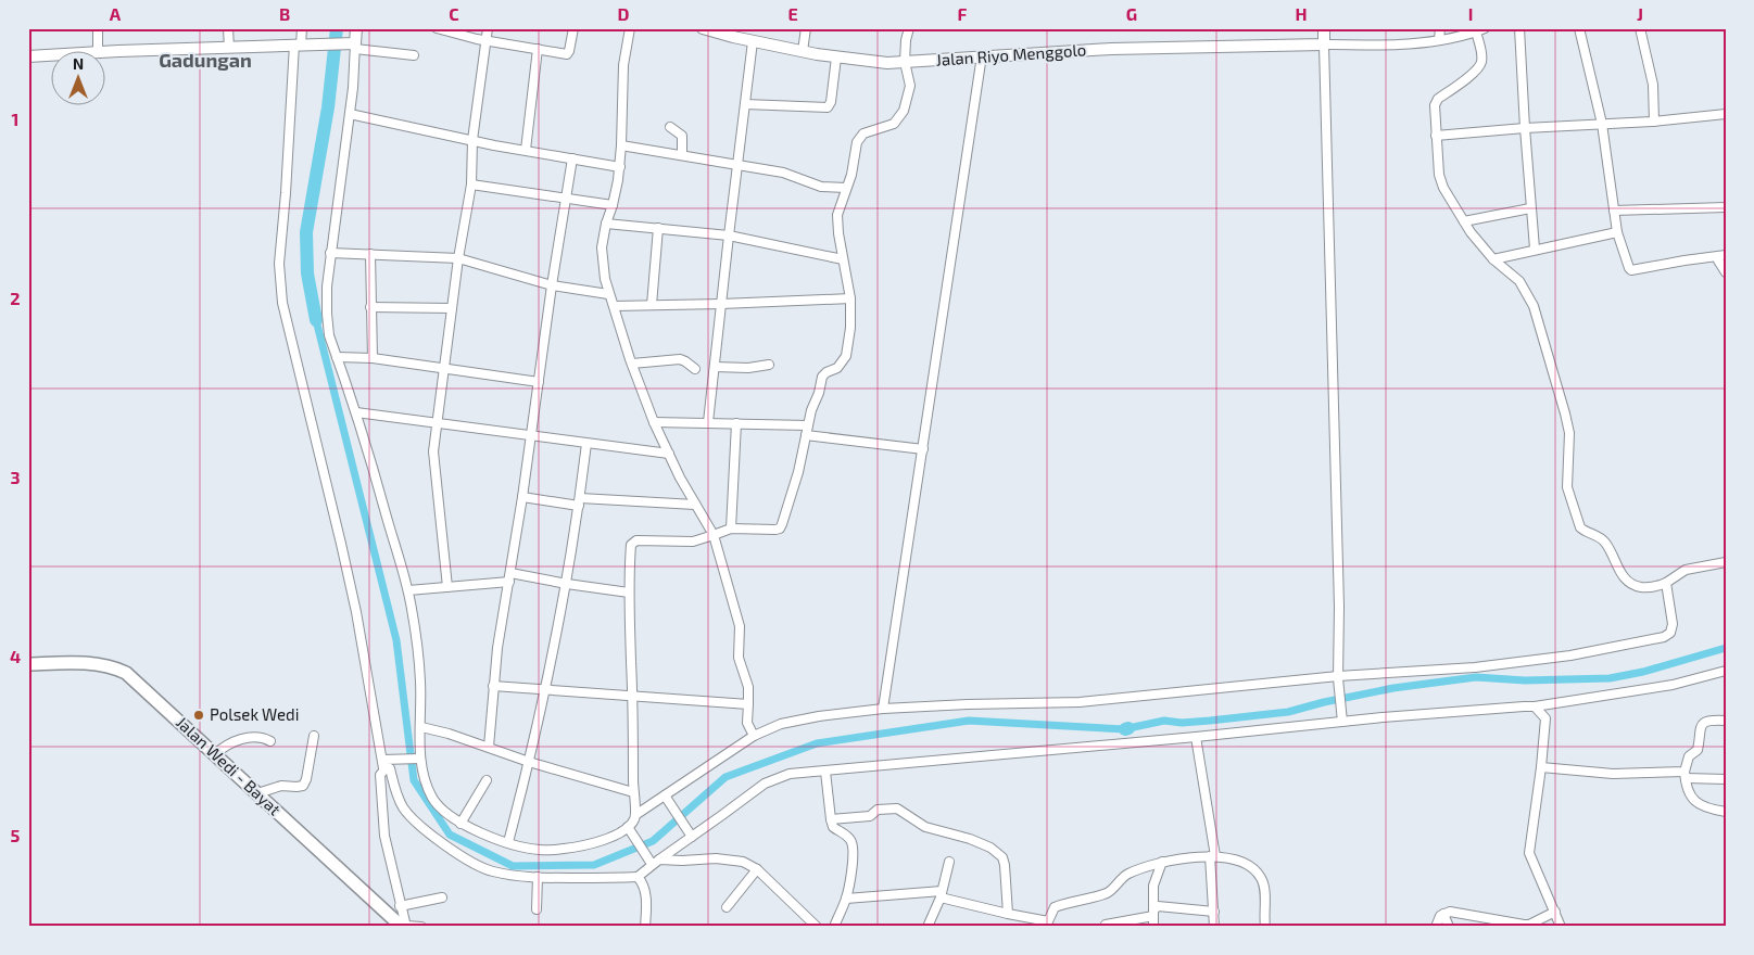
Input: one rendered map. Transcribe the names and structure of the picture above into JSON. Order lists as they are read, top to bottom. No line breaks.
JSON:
{"streets":{"main road":["Jalan Wedi - Bayat"],"street":["Jalan Riyo Menggolo"]},"districts":["Gadungan"],"places":["Polsek Wedi"],"north":"top","grid":{"columns":["A","B","C","D","E","F","G","H","I","J"],"rows":["1","2","3","4","5"]}}
